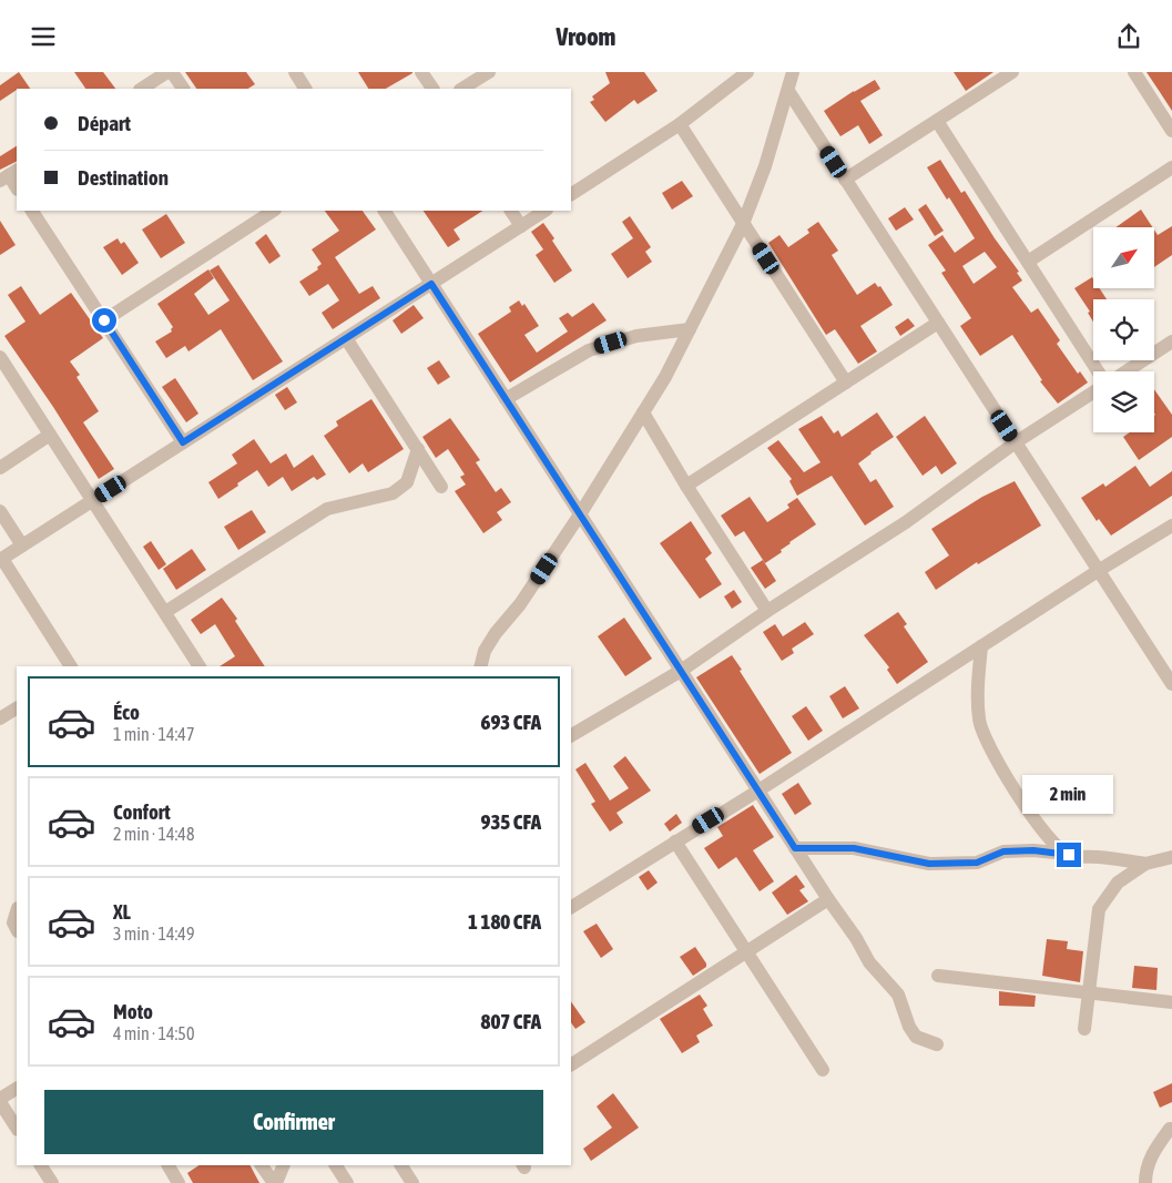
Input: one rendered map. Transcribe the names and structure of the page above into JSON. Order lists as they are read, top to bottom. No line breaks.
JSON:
{"north":"top right","page":{"header":"Vroom","banner":["Départ","Destination"],"list":[{"name":"Éco","note":"1 min · 14:47","value":"693 CFA"},{"name":"Confort","note":"2 min · 14:48","value":"935 CFA"},{"name":"XL","note":"3 min · 14:49","value":"1 180 CFA"},{"name":"Moto","note":"4 min · 14:50","value":"807 CFA"}],"bubble":"2 min","buttons":"Confirmer"}}
